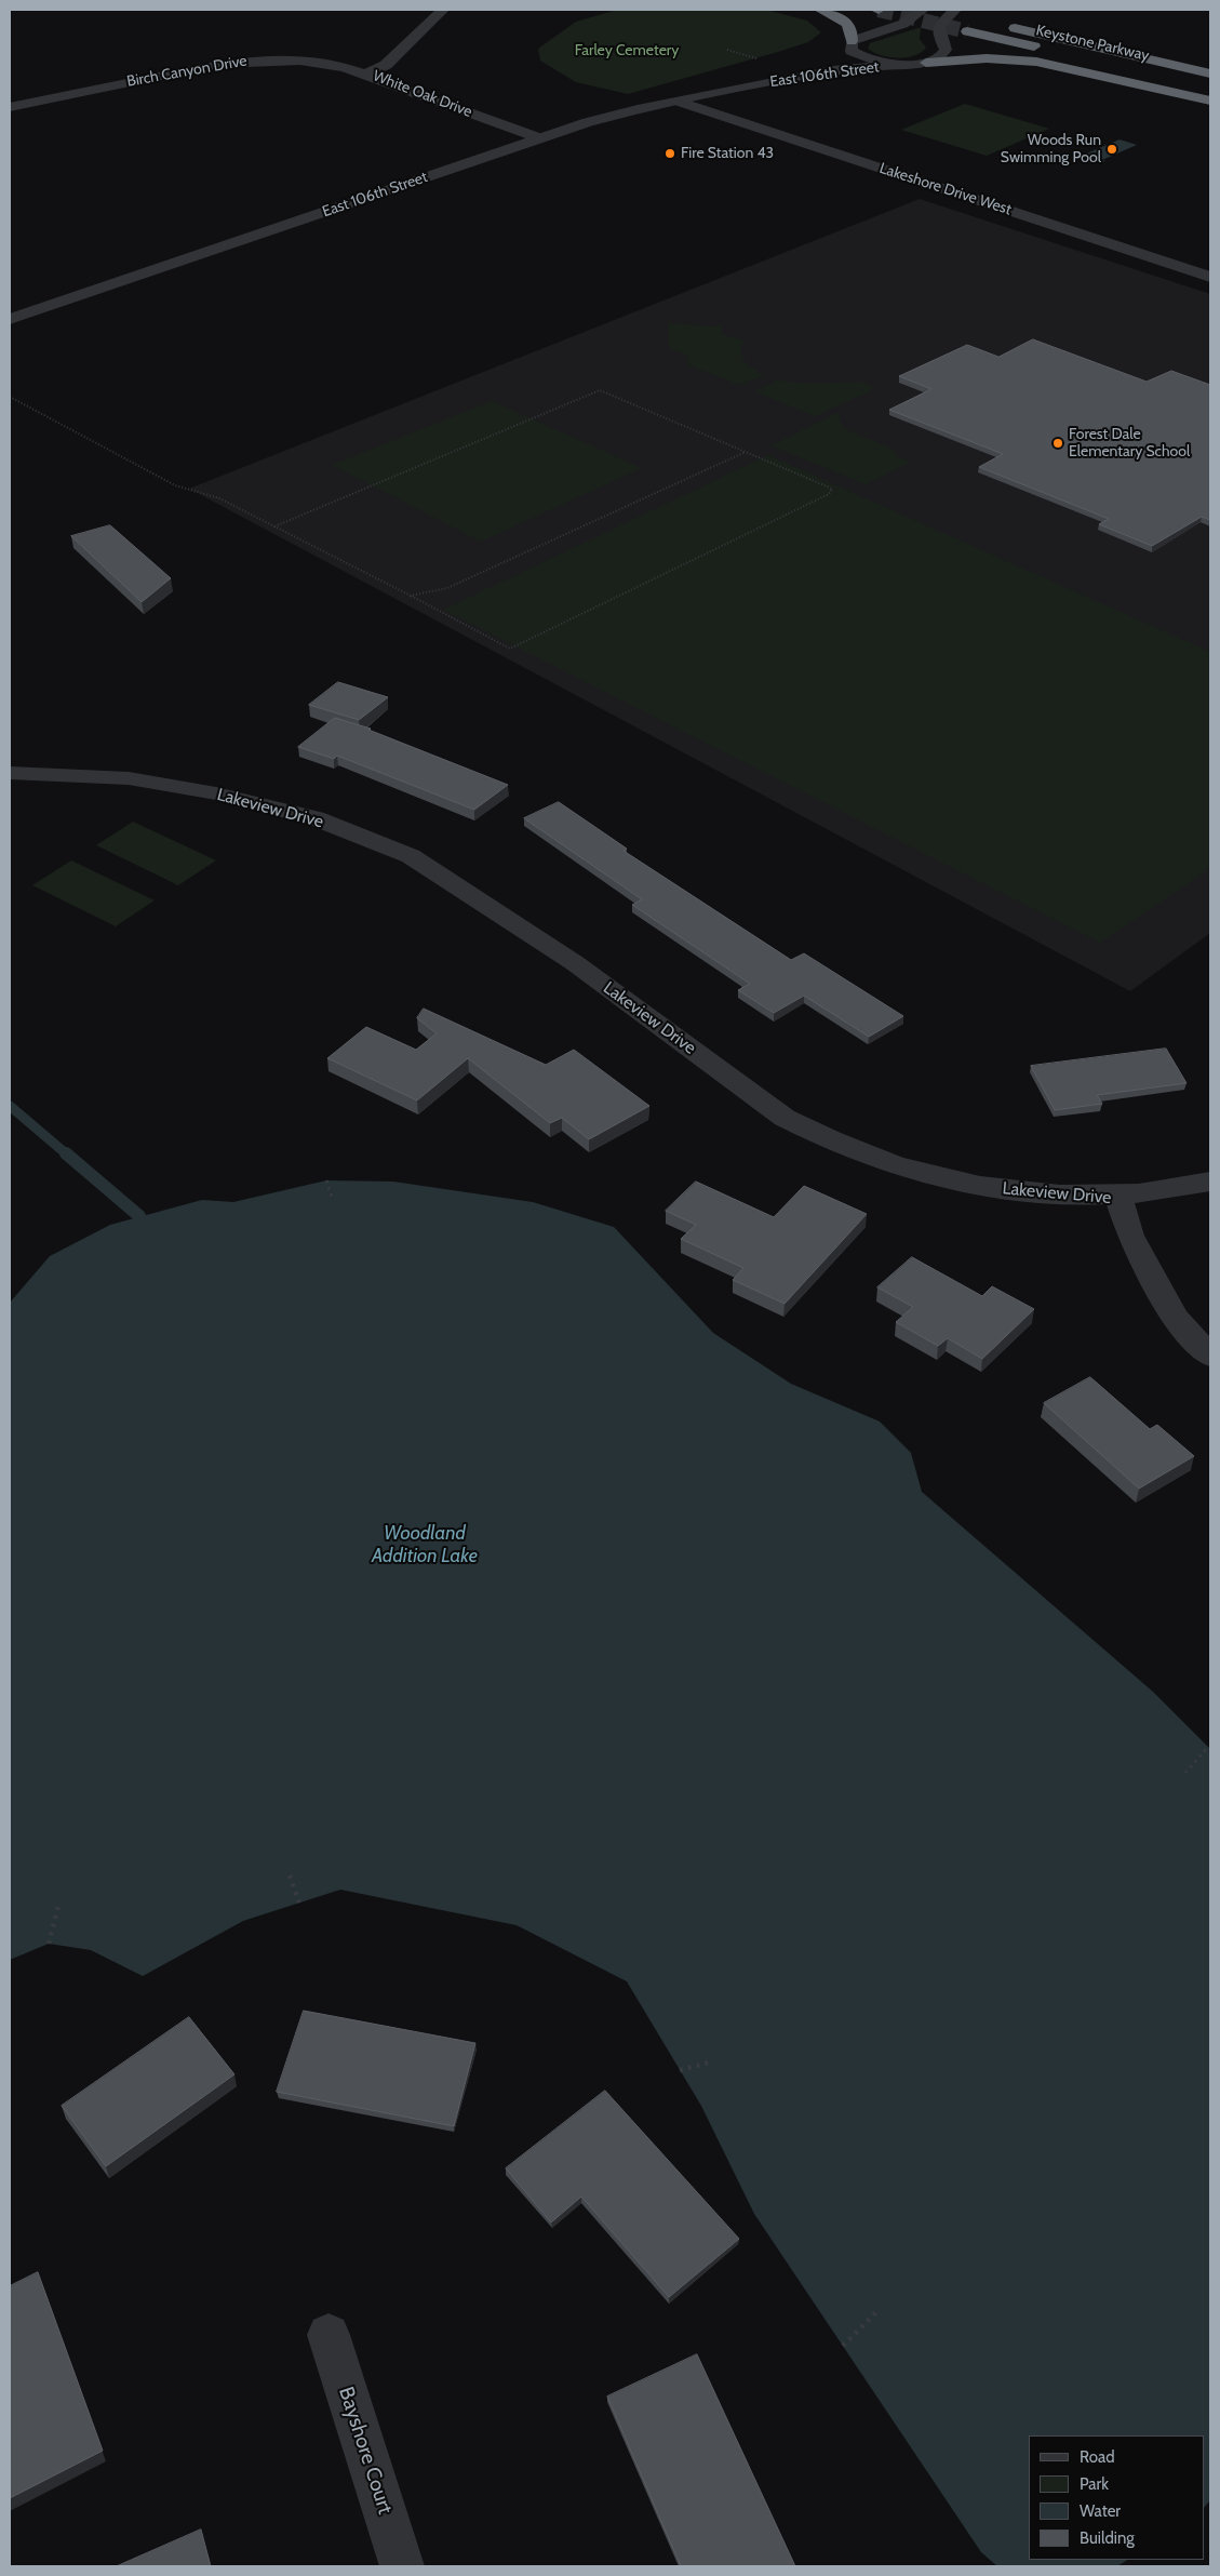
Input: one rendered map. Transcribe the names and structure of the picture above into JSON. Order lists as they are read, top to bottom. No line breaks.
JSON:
{"streets":{"highway":["Keystone Parkway"],"street":["Birch Canyon Drive","East 106th Street","White Oak Drive","Lakeshore Drive West","Lakeview Drive","Bayshore Court"]},"crossings":[["Birch Canyon Drive","White Oak Drive"],["East 106th Street","White Oak Drive"],["East 106th Street","Lakeshore Drive West"]],"water":["Woodland Addition Lake"],"parks":["Farley Cemetery"],"places":["Woods Run Swimming Pool","Fire Station 43","Forest Dale Elementary School"],"legend":["Road","Park","Water","Building"]}
